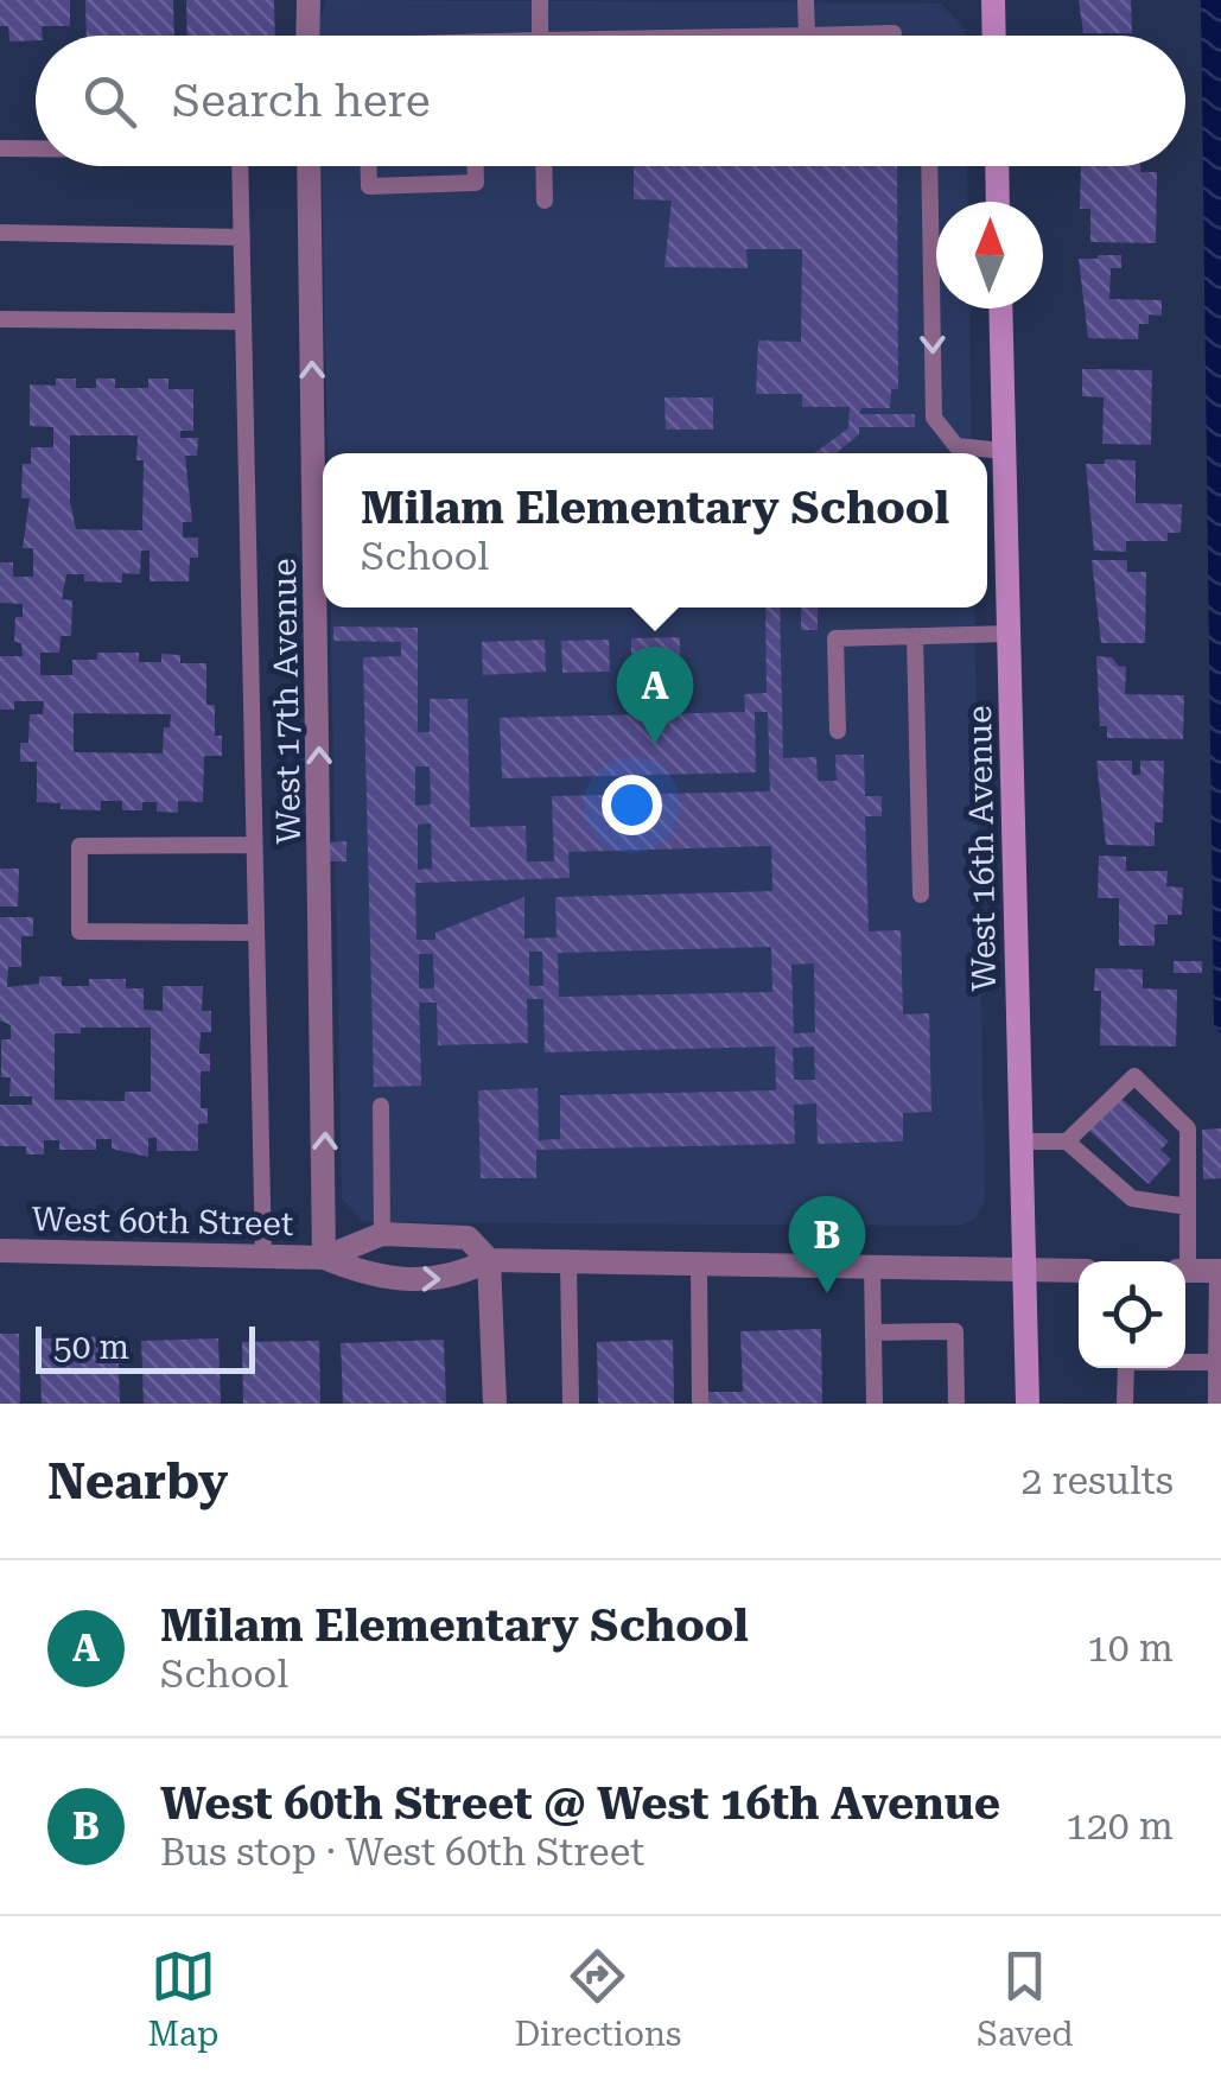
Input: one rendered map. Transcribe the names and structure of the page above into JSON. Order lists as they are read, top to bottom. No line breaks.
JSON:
{"streets":{"main road":["West 16th Avenue"],"street":["West 17th Avenue","West 60th Street"]},"crossings":[["West 17th Avenue","West 60th Street"],["West 16th Avenue","West 60th Street"]],"one_way":["West 17th Avenue"],"scale_bar":"50 m","north":"top","page":{"search":"Search here","popup":["Milam Elementary School","School"],"pins":["A","B"],"scale":"50 m","heading":["Nearby","2 results"],"list":[{"mark":"A","name":"Milam Elementary School","note":"School","value":"10 m"},{"mark":"B","name":"West 60th Street @ West 16th Avenue","note":"Bus stop · West 60th Street","value":"120 m"}],"nav":["Map","Directions","Saved"]}}
